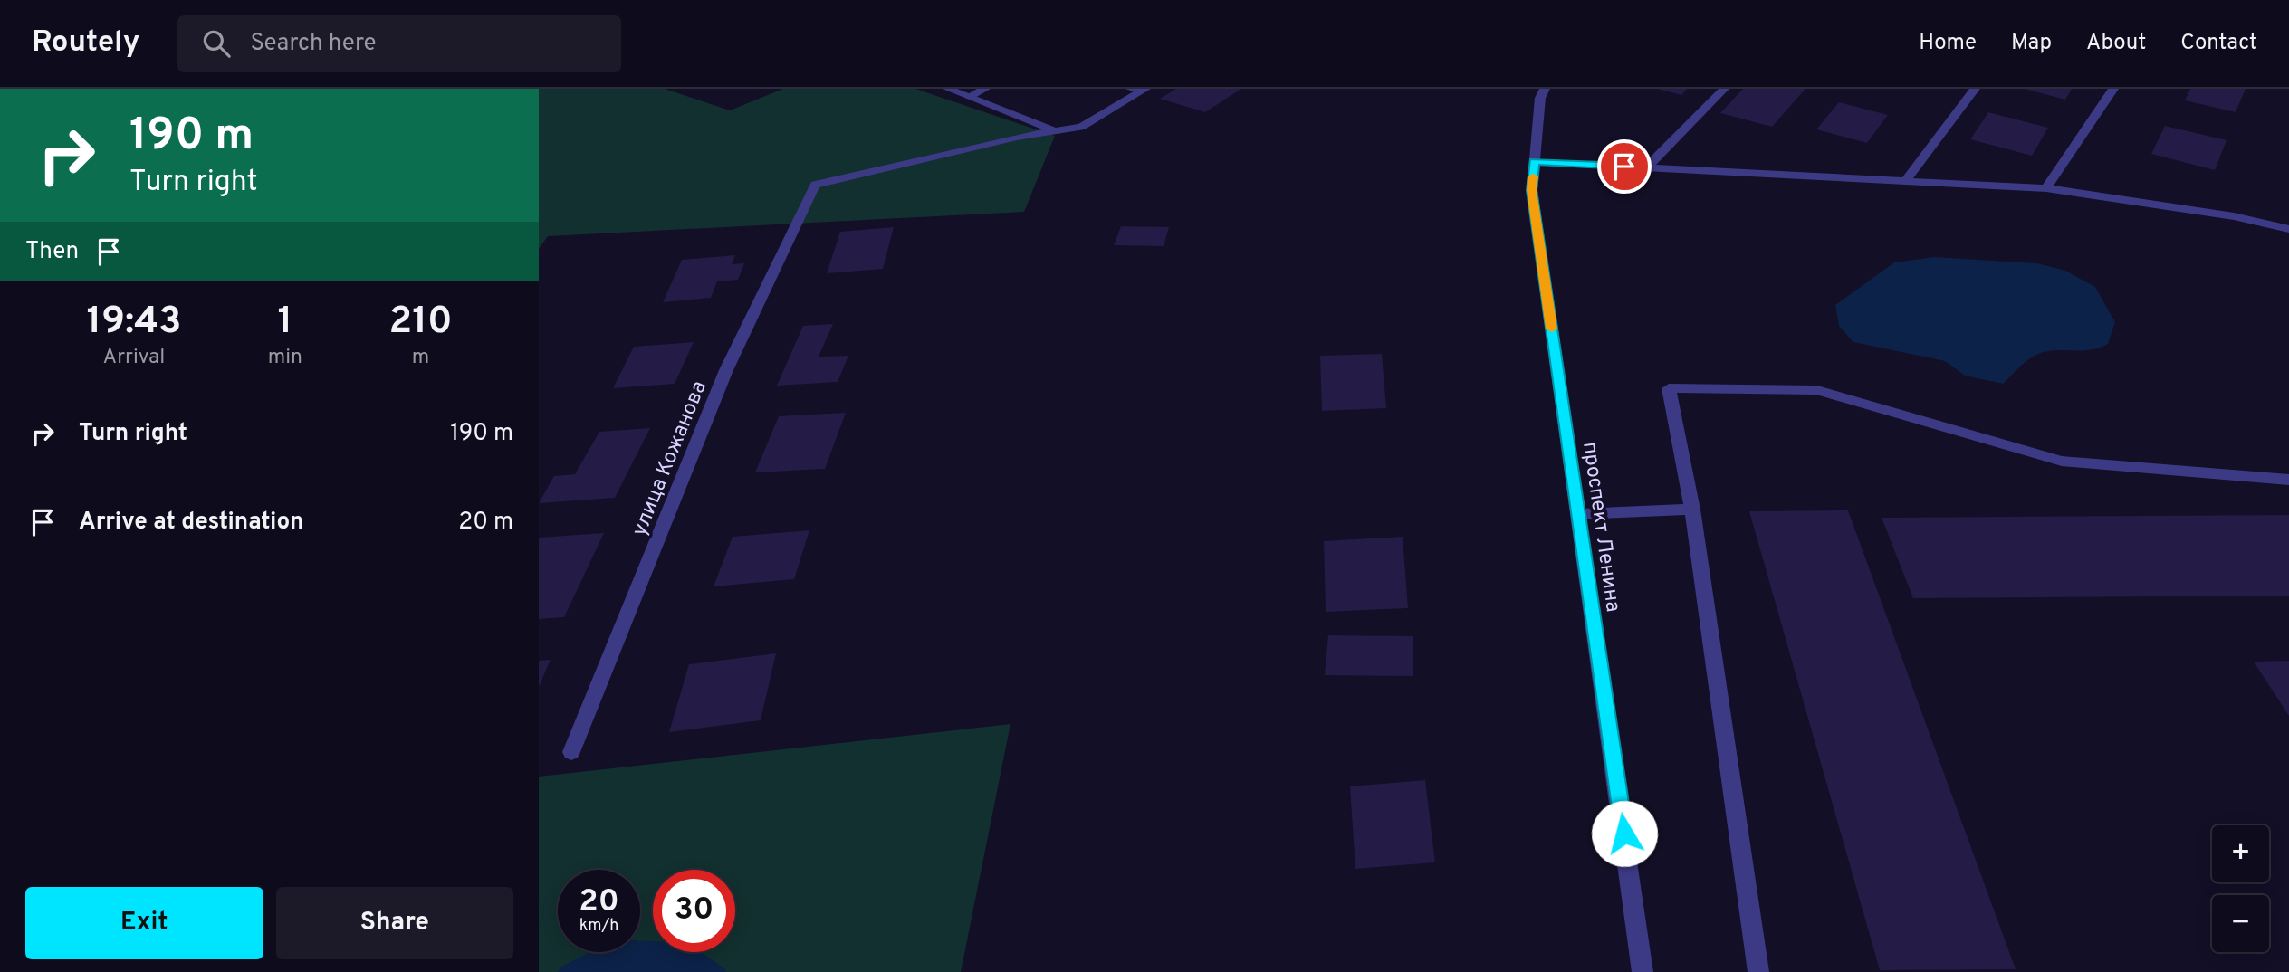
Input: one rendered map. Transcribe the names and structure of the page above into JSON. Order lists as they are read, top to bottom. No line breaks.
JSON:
{"streets":{"street":["улица Кожанова","проспект Ленина"]},"page":{"header":"Routely","search":"Search here","nav":["Home","Map","About","Contact"],"turn":["190 m","Turn right"],"then":"Then","eta":["19:43","Arrival","1","min","210","m"],"list":[{"name":"Turn right","value":"190 m"},{"name":"Arrive at destination","value":"20 m"}],"map_buttons":["+","−"],"speed":"20 km/h","limit":"30","buttons":["Exit","Share"]}}
